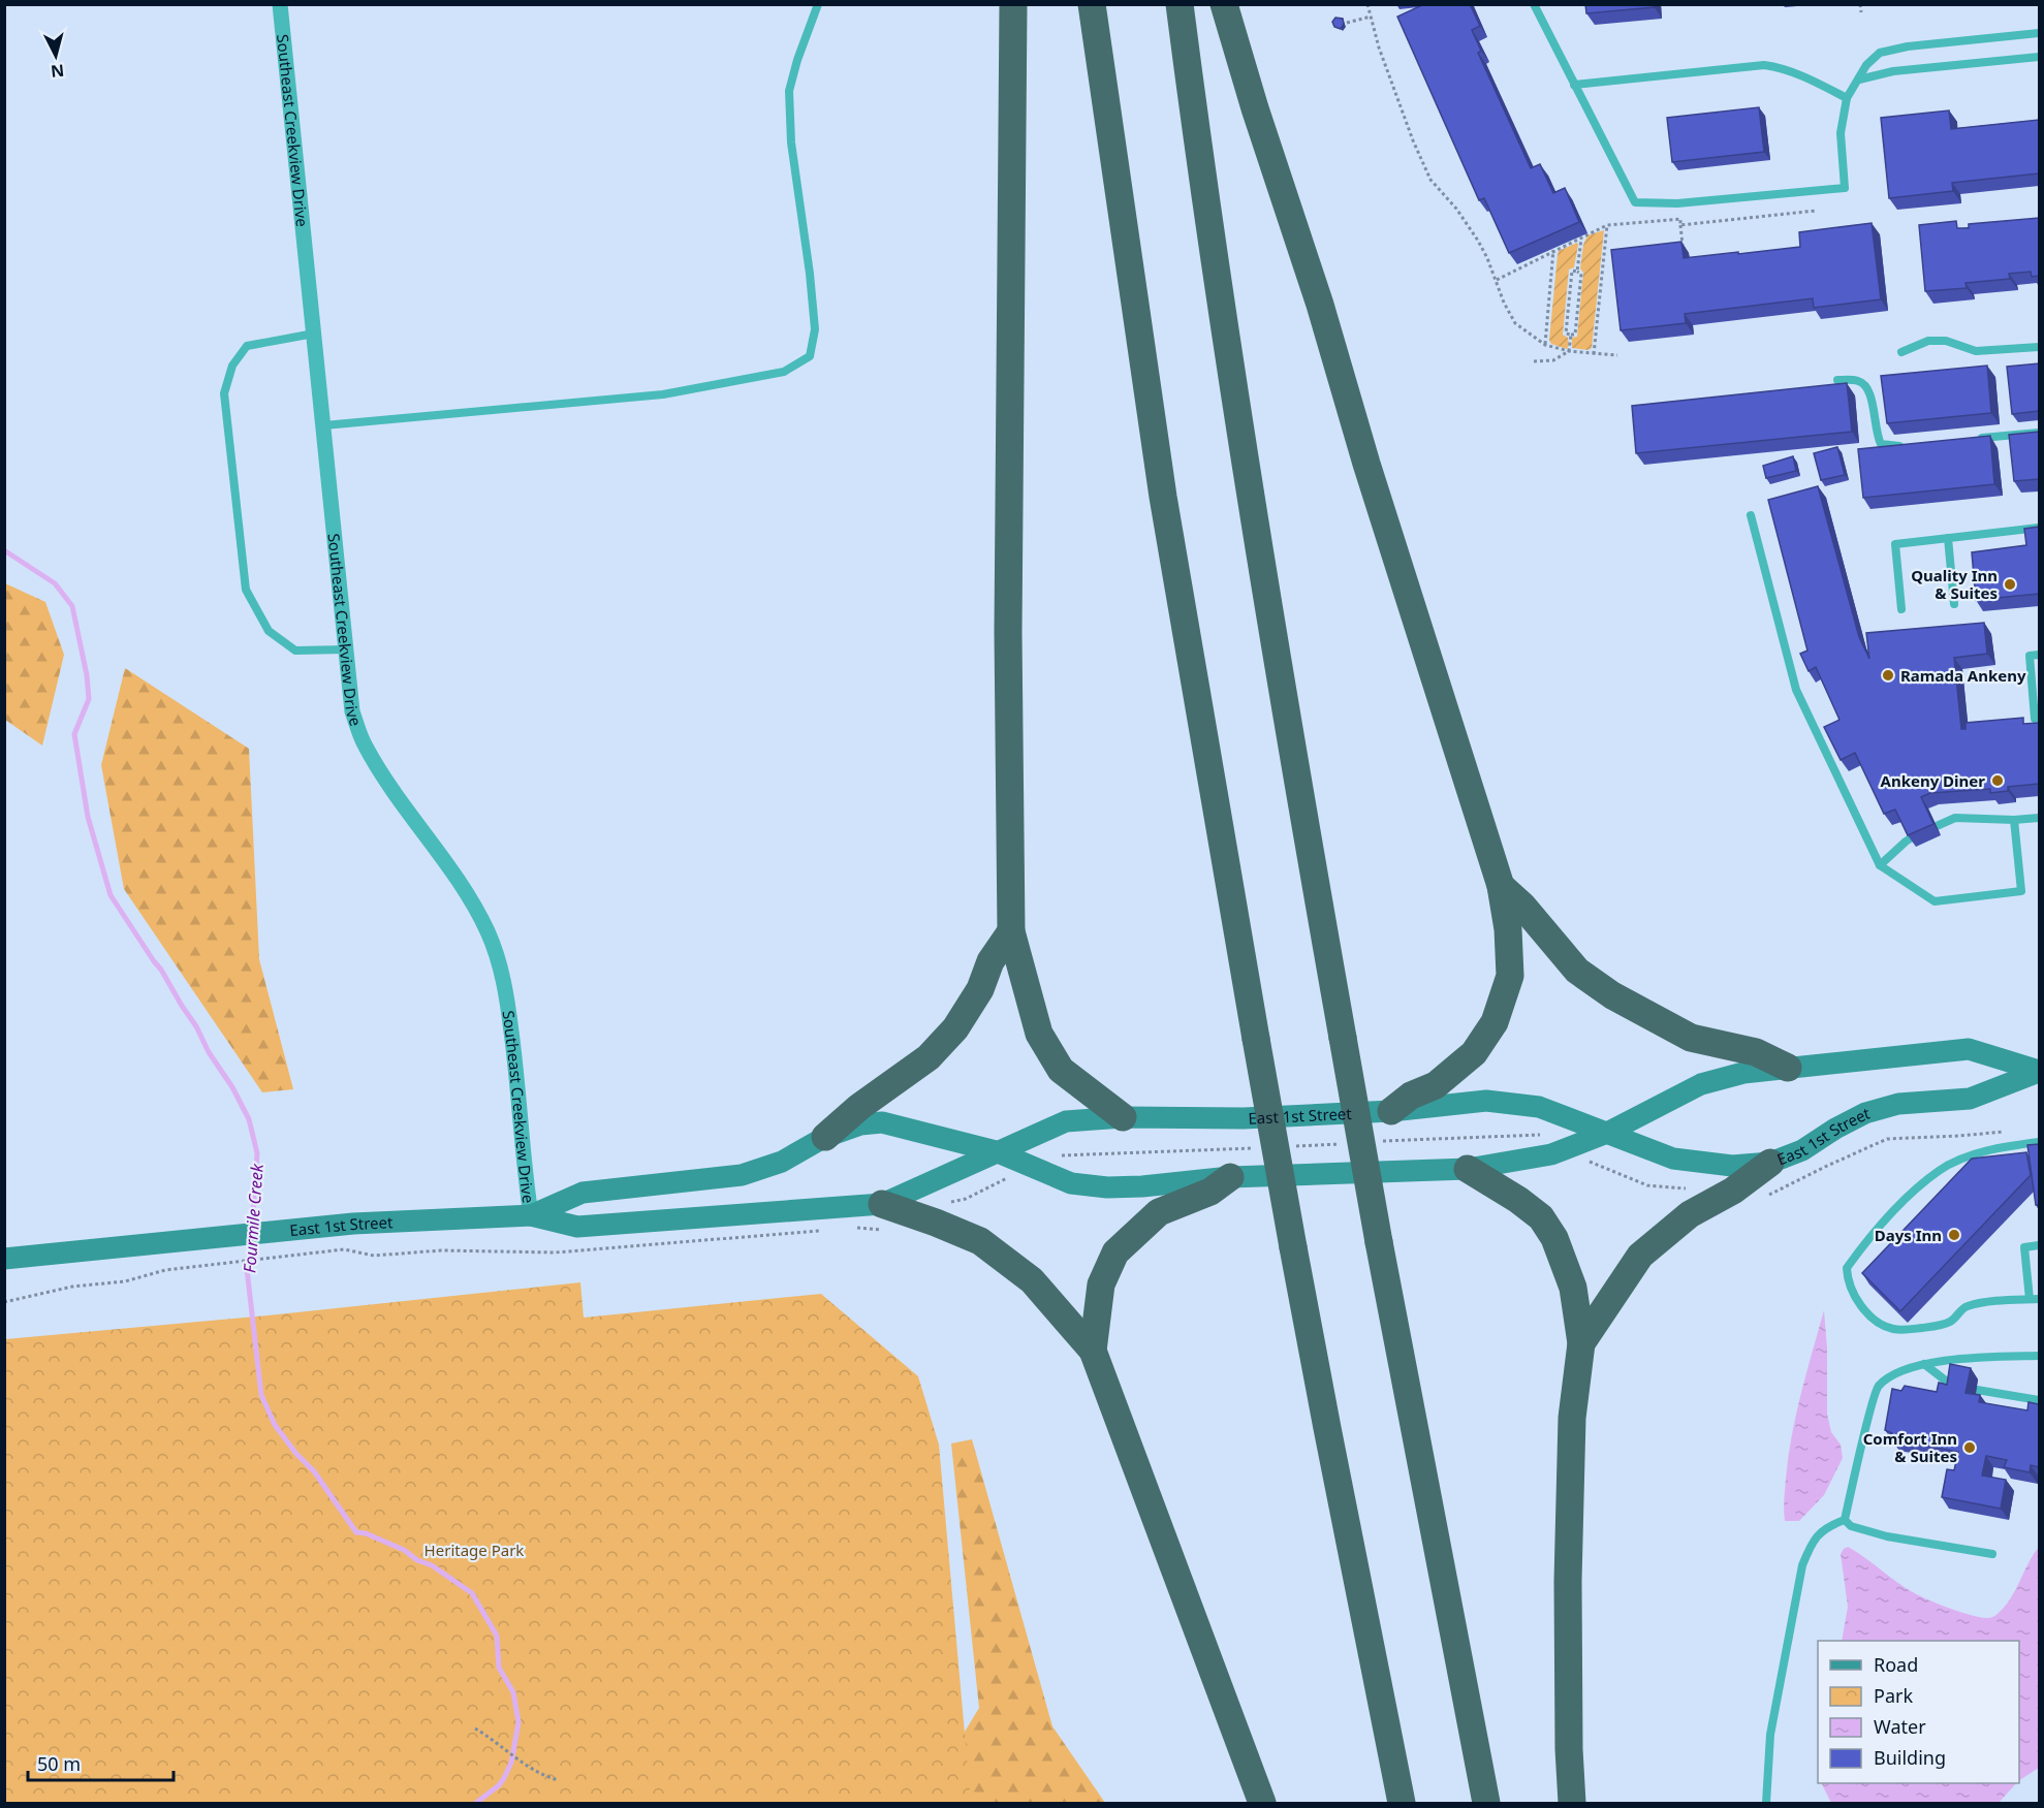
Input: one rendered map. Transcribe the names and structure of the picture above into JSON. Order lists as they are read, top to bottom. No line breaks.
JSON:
{"streets":{"main road":["East 1st Street"],"street":["Southeast Creekview Drive"]},"crossings":[["Southeast Creekview Drive","East 1st Street"]],"water":["Fourmile Creek"],"parks":["Heritage Park"],"places":["Quality Inn & Suites","Ramada Ankeny","Ankeny Diner","Days Inn","Comfort Inn & Suites"],"legend":["Road","Park","Water","Building"],"scale_bar":"50 m","north":"bottom"}
